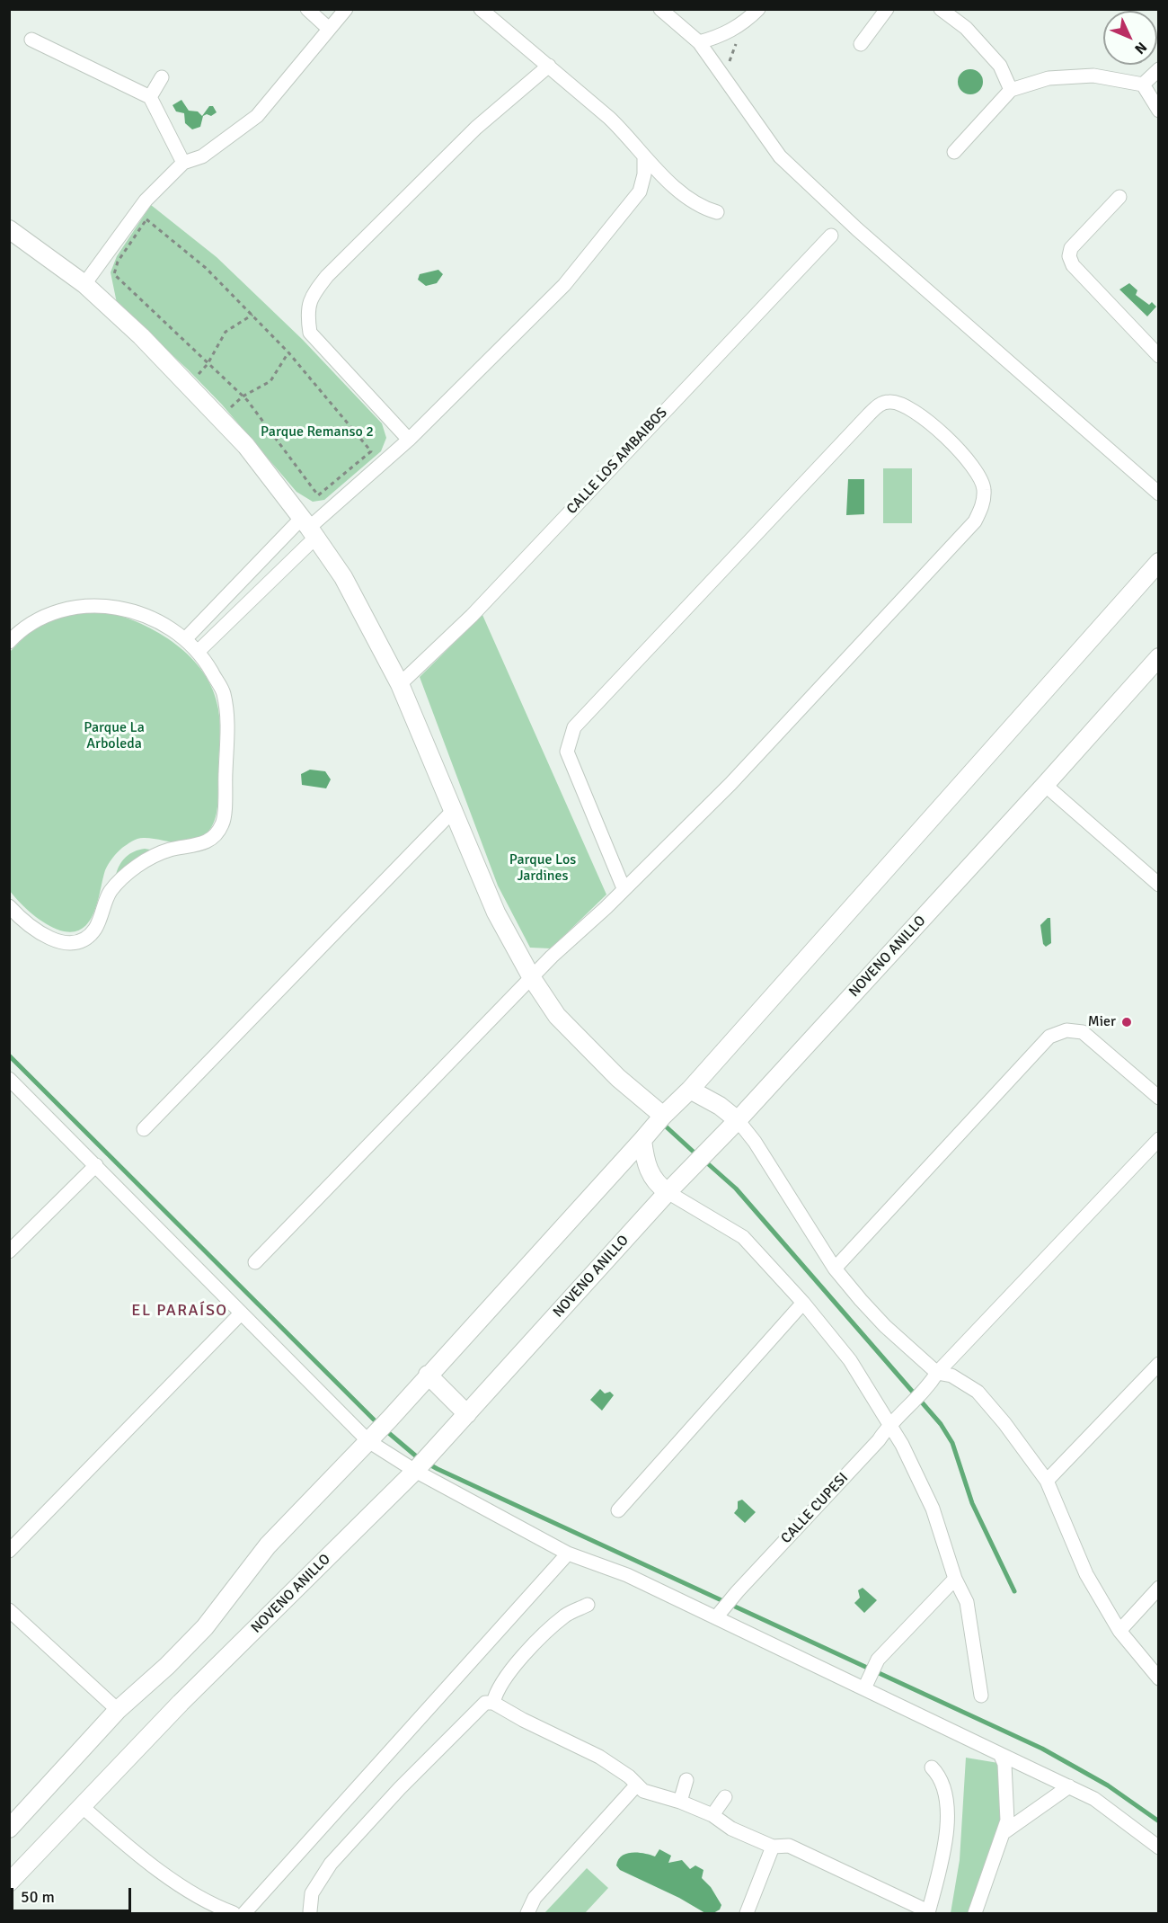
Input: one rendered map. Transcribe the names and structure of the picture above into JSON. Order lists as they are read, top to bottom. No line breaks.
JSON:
{"streets":{"street":["CALLE LOS AMBAIBOS","NOVENO ANILLO","CALLE CUPESI"]},"districts":["EL PARAÍSO"],"parks":["Parque Remanso 2","Parque La Arboleda","Parque Los Jardines"],"places":["Mier"],"scale_bar":"50 m","north":"bottom right"}
